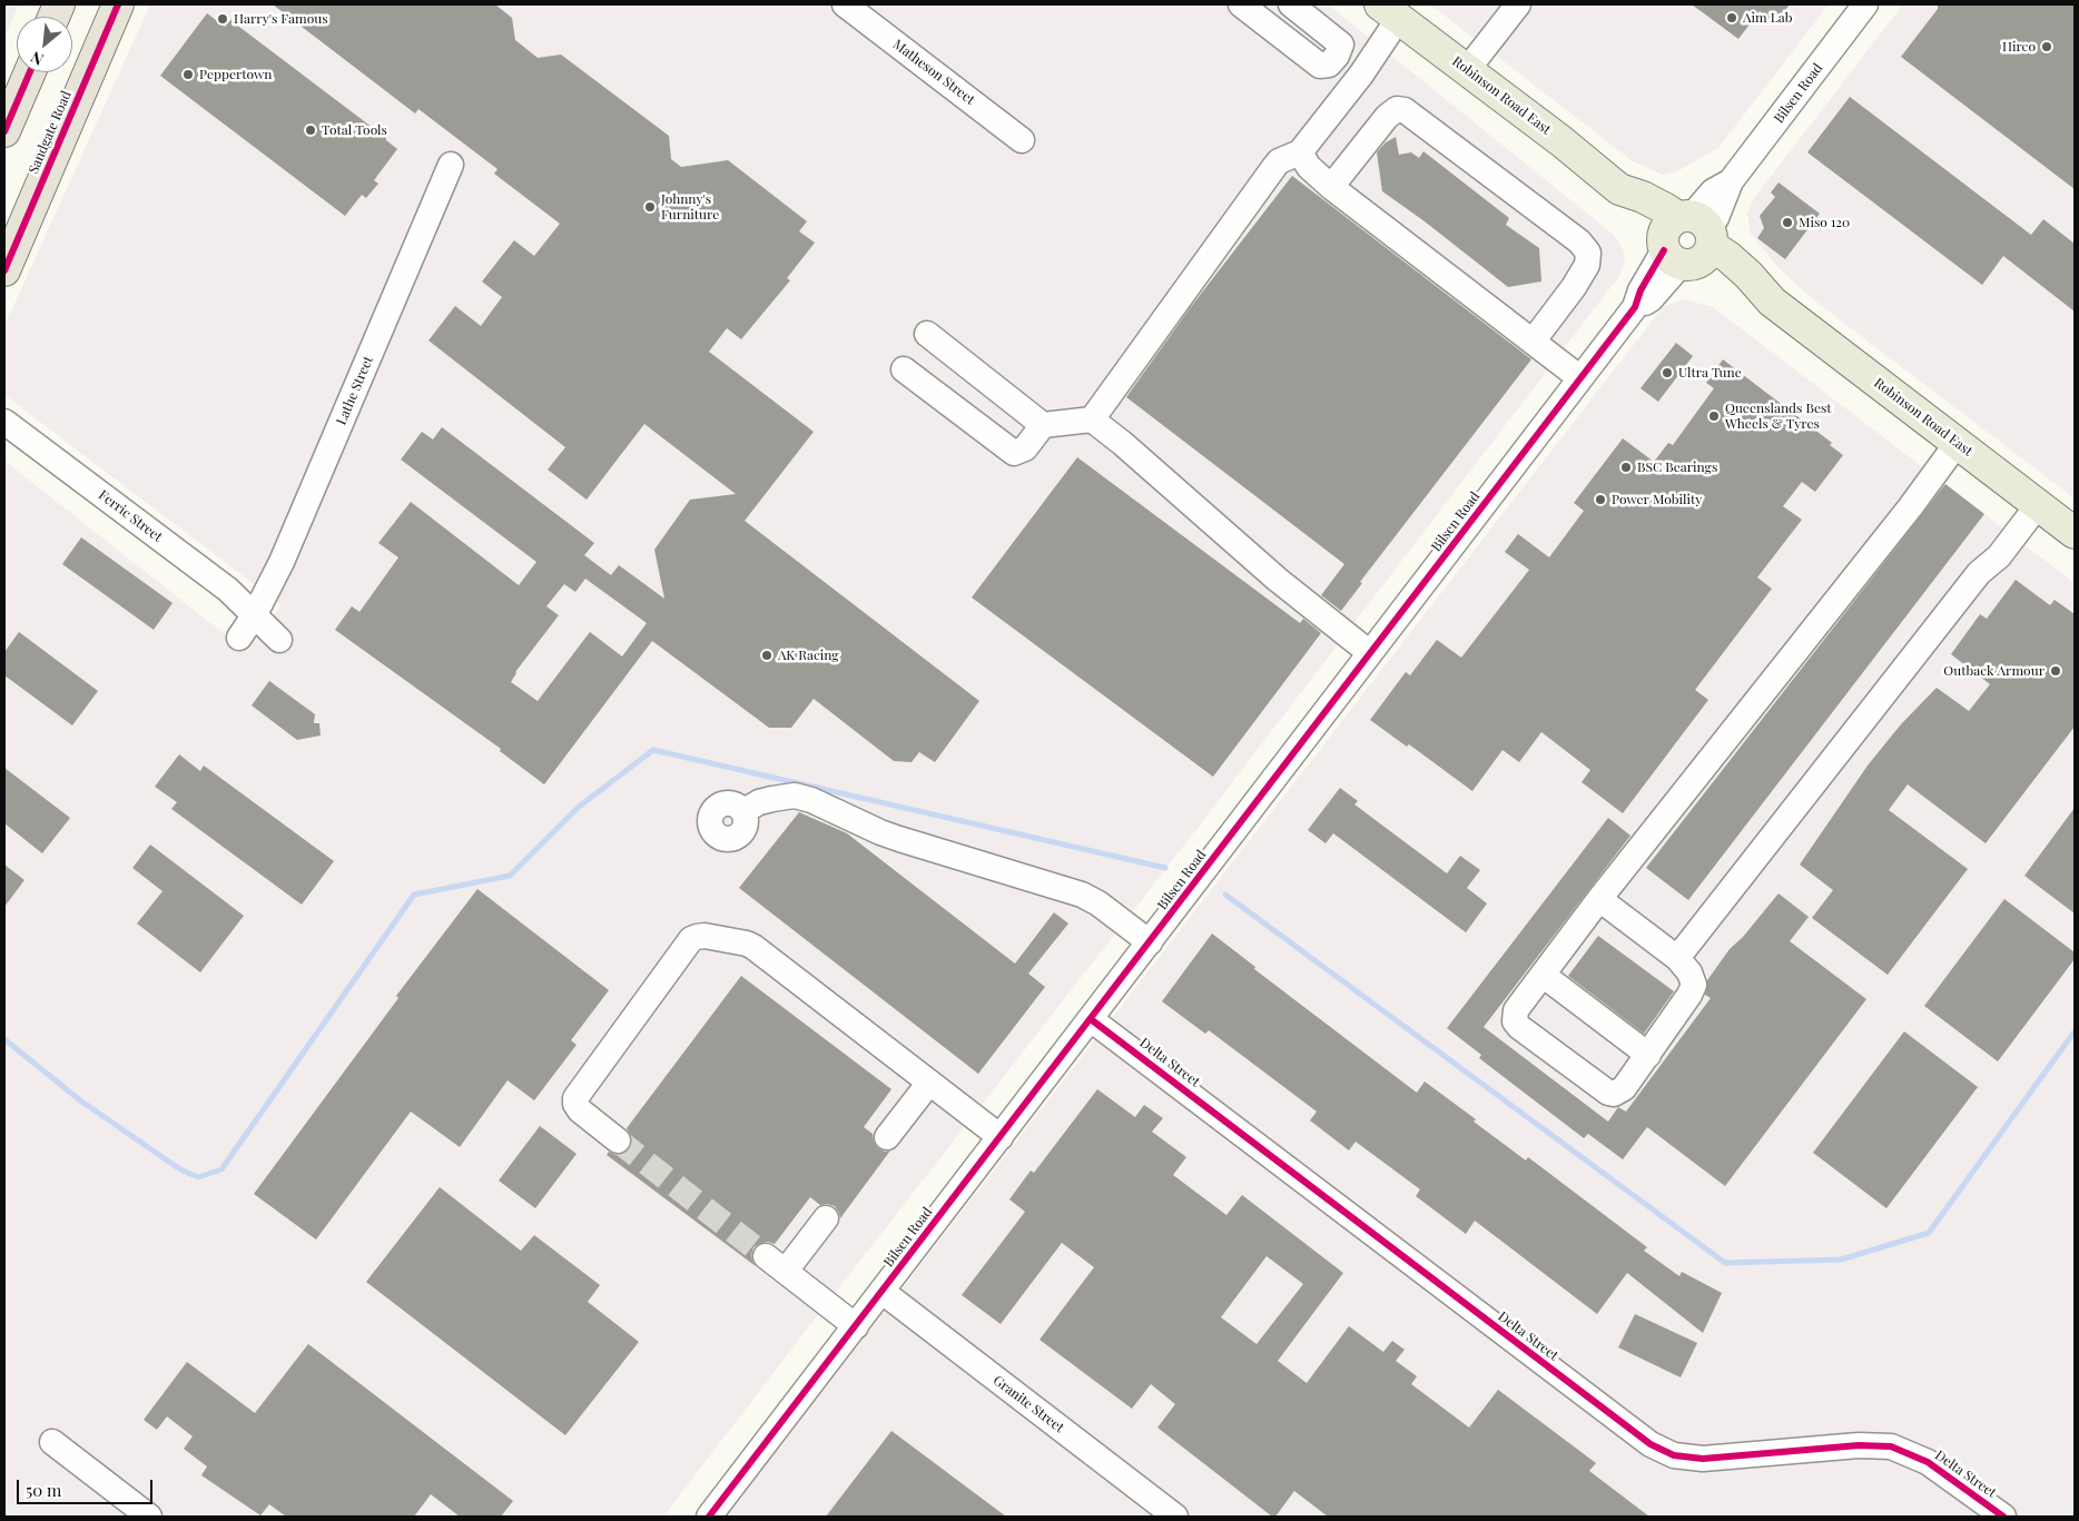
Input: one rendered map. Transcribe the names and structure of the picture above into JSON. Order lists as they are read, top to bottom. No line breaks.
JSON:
{"streets":{"highway":["Sandgate Road"],"main road":["Robinson Road East"],"street":["Matheson Street","Bilsen Road","Lathe Street","Ferric Street","Delta Street","Granite Street"]},"crossings":[["Bilsen Road","Robinson Road East"],["Bilsen Road","Delta Street"],["Bilsen Road","Granite Street"],["Lathe Street","Ferric Street"]],"places":["Aim Lab","Harry's Famous","Hirco","Peppertown","Total Tools","Johnny's Furniture","Miso 120","Ultra Tune","Queenslands Best Wheels & Tyres","BSC Bearings","Power Mobility","AK Racing","Outback Armour"],"scale_bar":"50 m","north":"bottom left"}
